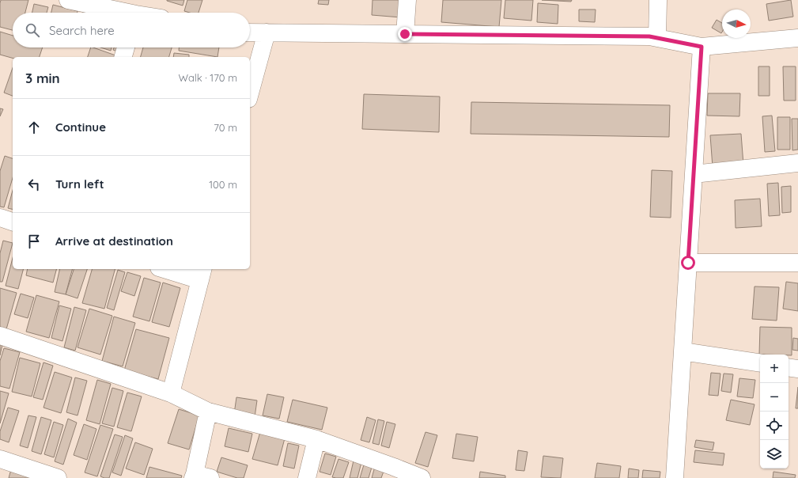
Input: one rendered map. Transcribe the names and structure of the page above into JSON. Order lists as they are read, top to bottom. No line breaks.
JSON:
{"north":"right","page":{"search":"Search here","heading":["3 min","Walk · 170 m"],"list":[["Continue","70 m"],["Turn left","100 m"],"Arrive at destination"],"map_buttons":["+","−"]}}
